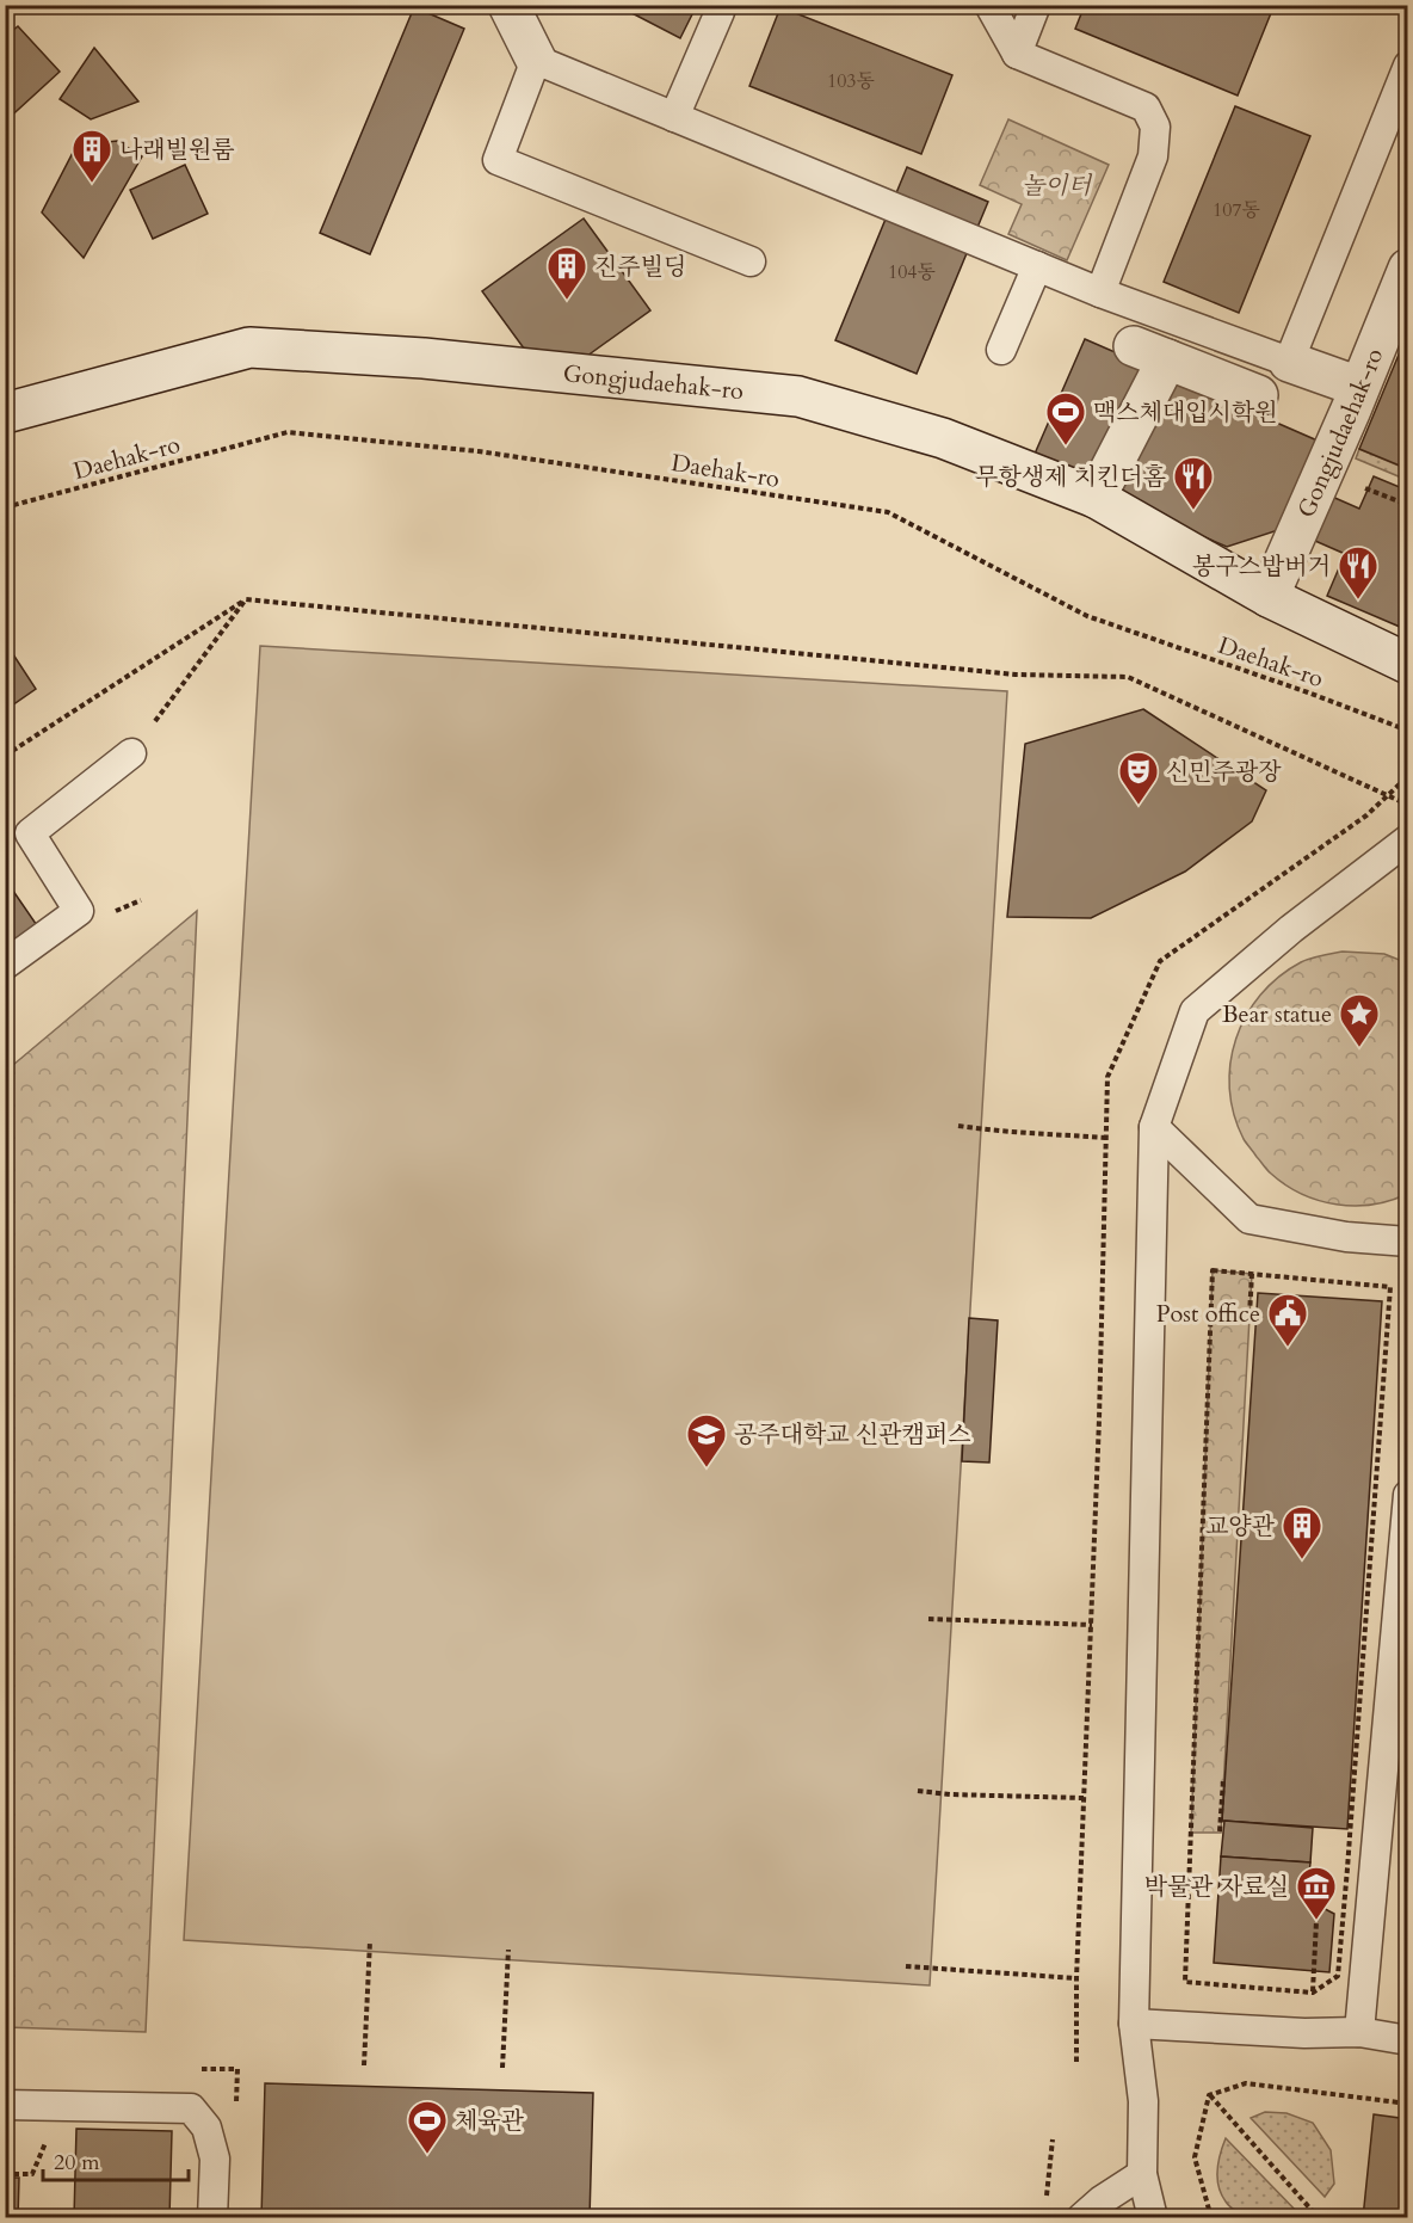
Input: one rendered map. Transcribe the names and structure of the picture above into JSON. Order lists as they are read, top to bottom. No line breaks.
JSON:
{"streets":{"street":["Gongjudaehak-ro"],"path":["Daehak-ro"]},"parks":["놀이터"],"places":{"building":["나래빌원룸","진주빌딩","교양관"],"sports":["맥스체대입시학원","체육관"],"restaurant":["무항생제 치킨더홈","봉구스밥버거"],"theatre":["신민주광장"],"place":["Bear statue"],"public building":["Post office"],"school or university":["공주대학교 신관캠퍼스"],"museum":["박물관 자료실"]},"house_numbers":["103동","107동","104동"],"scale_bar":"20 m"}
